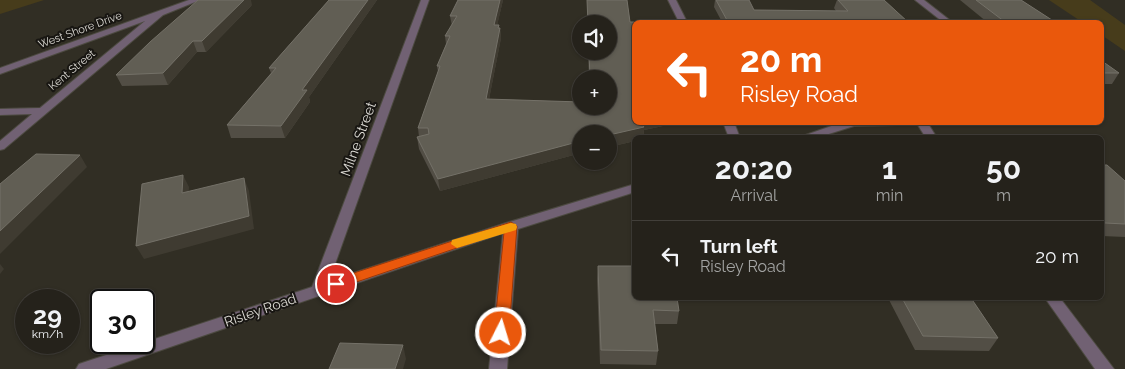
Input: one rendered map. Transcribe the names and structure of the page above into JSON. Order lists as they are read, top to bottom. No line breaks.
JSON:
{"streets":{"street":["West Shore Drive","Kent Street","Milne Street","Risley Road"]},"crossings":[["West Shore Drive","Kent Street"],["Milne Street","Risley Road"]],"page":{"map_buttons":["+","−"],"turn":["20 m","Risley Road"],"eta":["20:20","Arrival","1","min","50","m"],"list":[{"name":"Turn left","note":"Risley Road","value":"20 m"}],"speed":"29 km/h","limit":"30"}}
